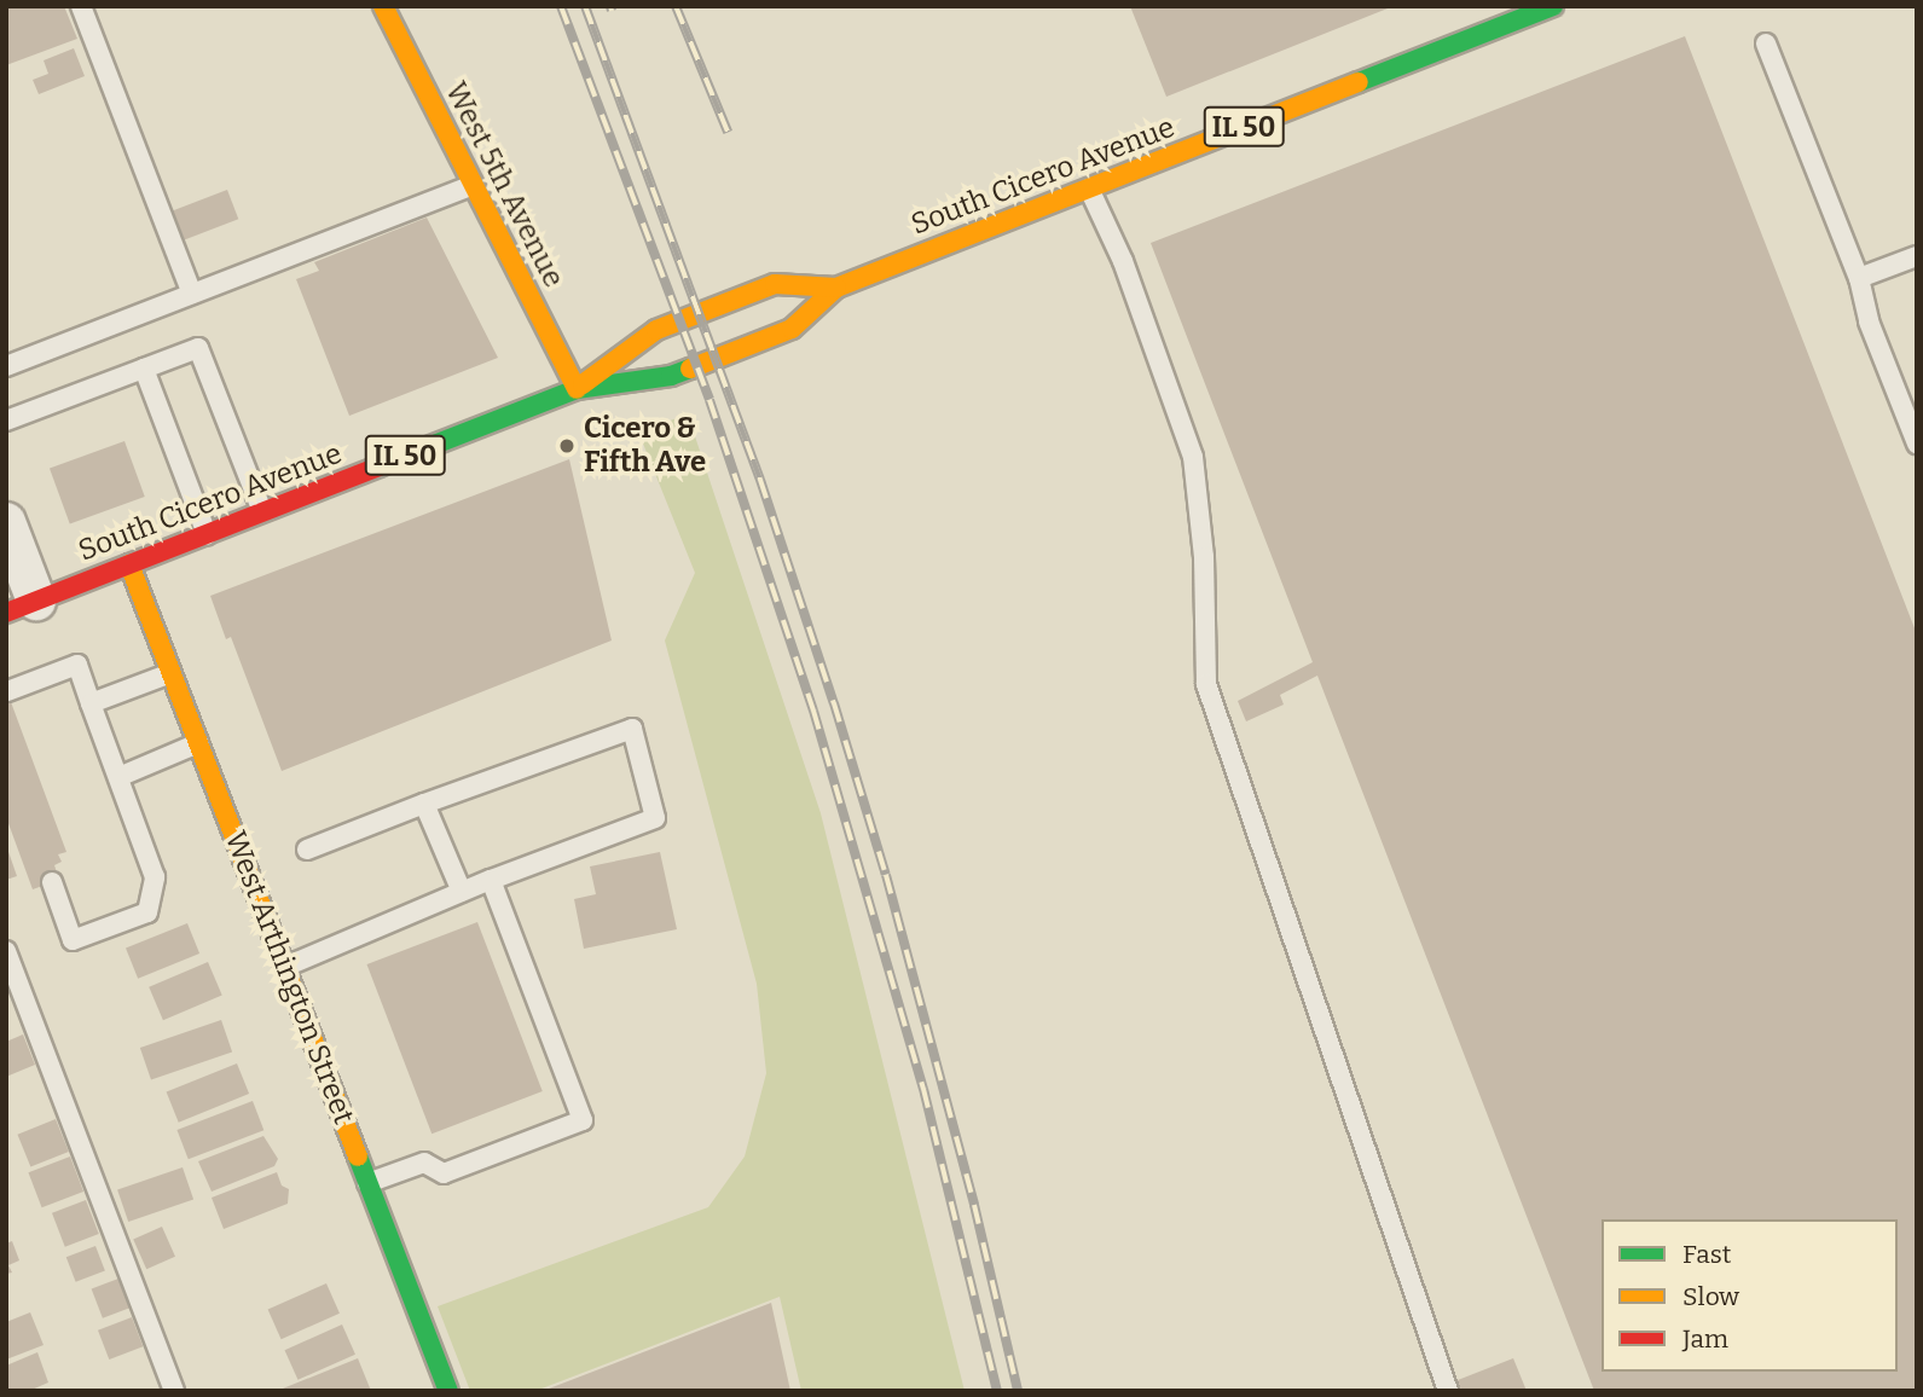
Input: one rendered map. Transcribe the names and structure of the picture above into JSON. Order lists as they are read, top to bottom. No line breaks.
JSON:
{"streets":{"main road":["IL 50","South Cicero Avenue","West 5th Avenue","West Arthington Street"]},"crossings":[["South Cicero Avenue","West 5th Avenue"],["South Cicero Avenue","West Arthington Street"]],"places":["Cicero & Fifth Ave"],"legend":["Fast","Slow","Jam"]}
